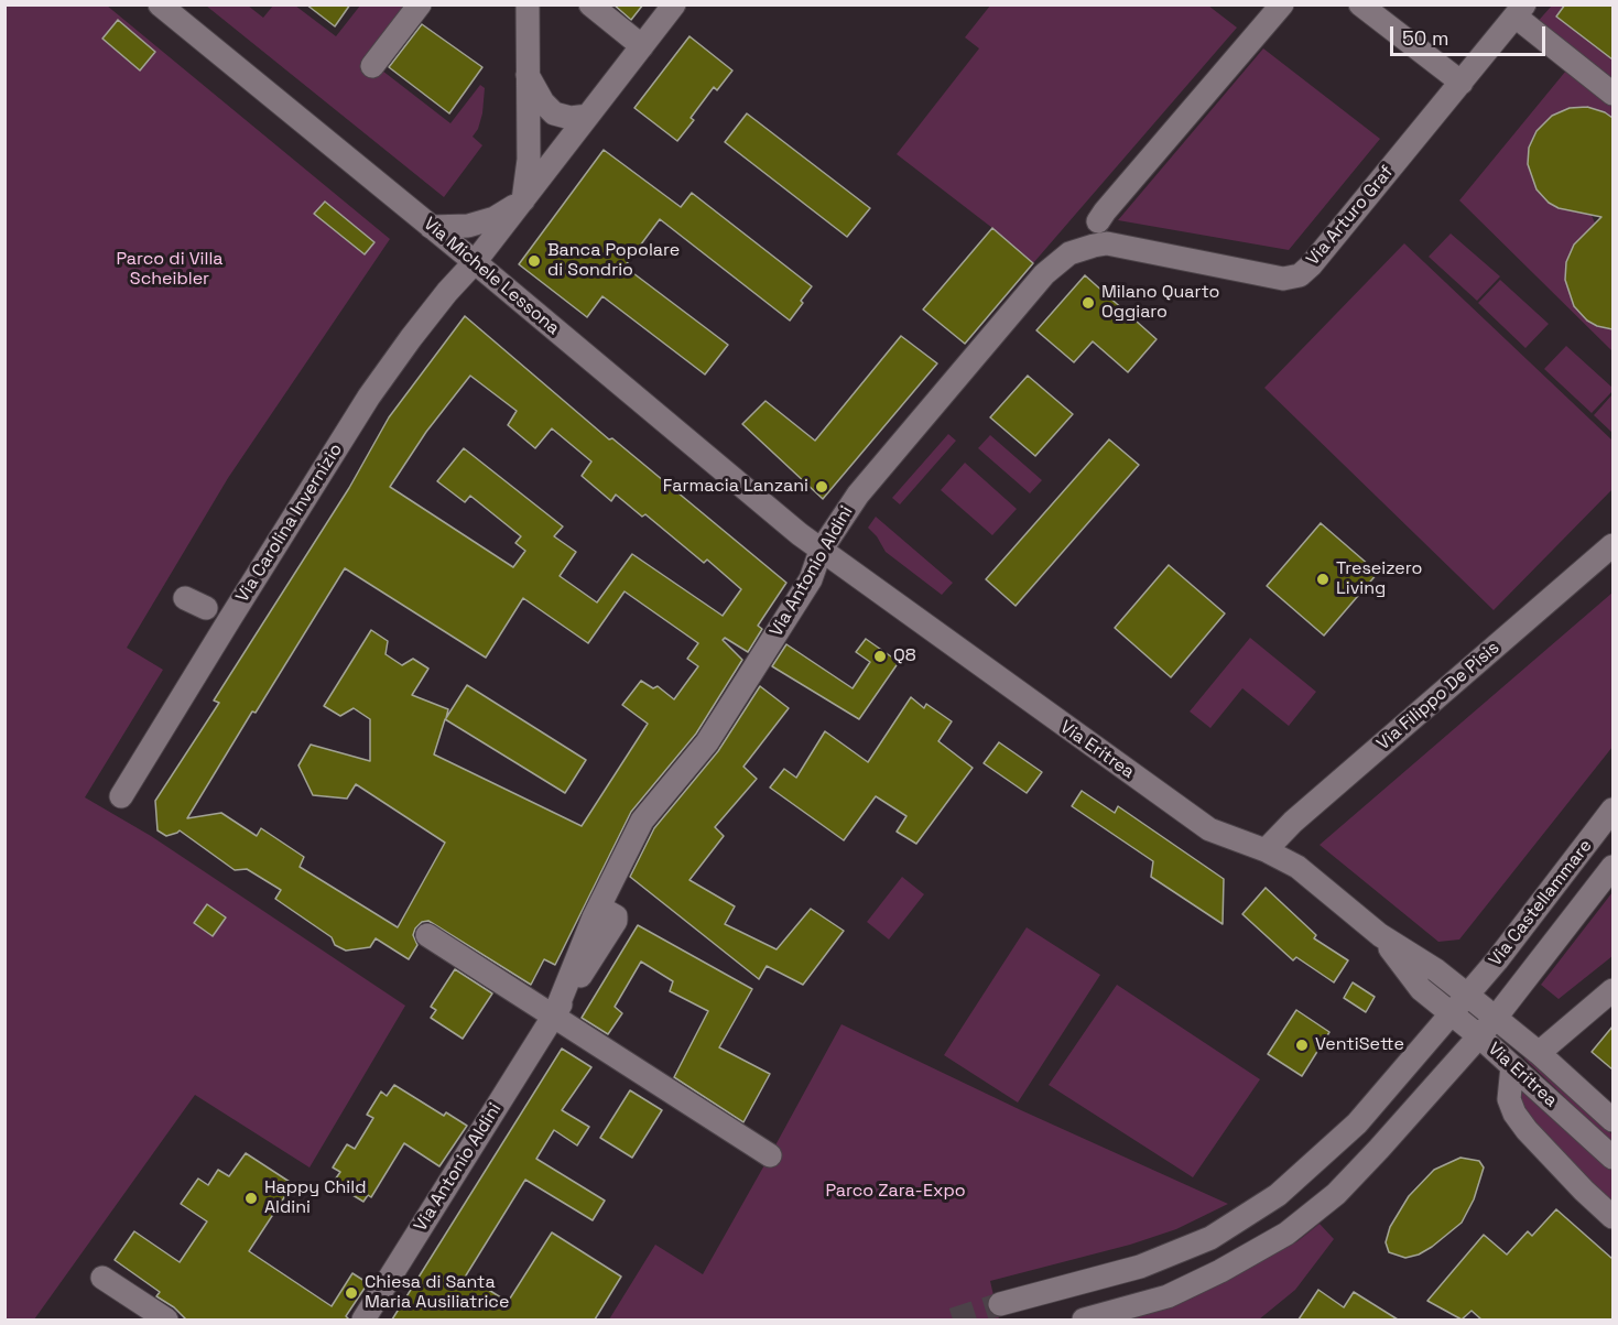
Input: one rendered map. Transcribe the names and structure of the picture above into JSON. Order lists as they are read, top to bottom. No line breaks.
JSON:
{"streets":{"street":["Via Arturo Graf","Via Michele Lessona","Via Carolina Invernizio","Via Antonio Aldini","Via Filippo De Pisis","Via Eritrea","Via Castellammare"]},"crossings":[["Via Arturo Graf","Via Antonio Aldini"],["Via Michele Lessona","Via Carolina Invernizio"],["Via Michele Lessona","Via Antonio Aldini"],["Via Michele Lessona","Via Eritrea"],["Via Antonio Aldini","Via Eritrea"],["Via Filippo De Pisis","Via Eritrea"],["Via Eritrea","Via Castellammare"]],"parks":["Parco di Villa Scheibler","Parco Zara-Expo"],"places":["Banca Popolare di Sondrio","Milano Quarto Oggiaro","Farmacia Lanzani","Treseizero Living","Q8","VentiSette","Happy Child Aldini","Chiesa di Santa Maria Ausiliatrice"],"scale_bar":"50 m"}
